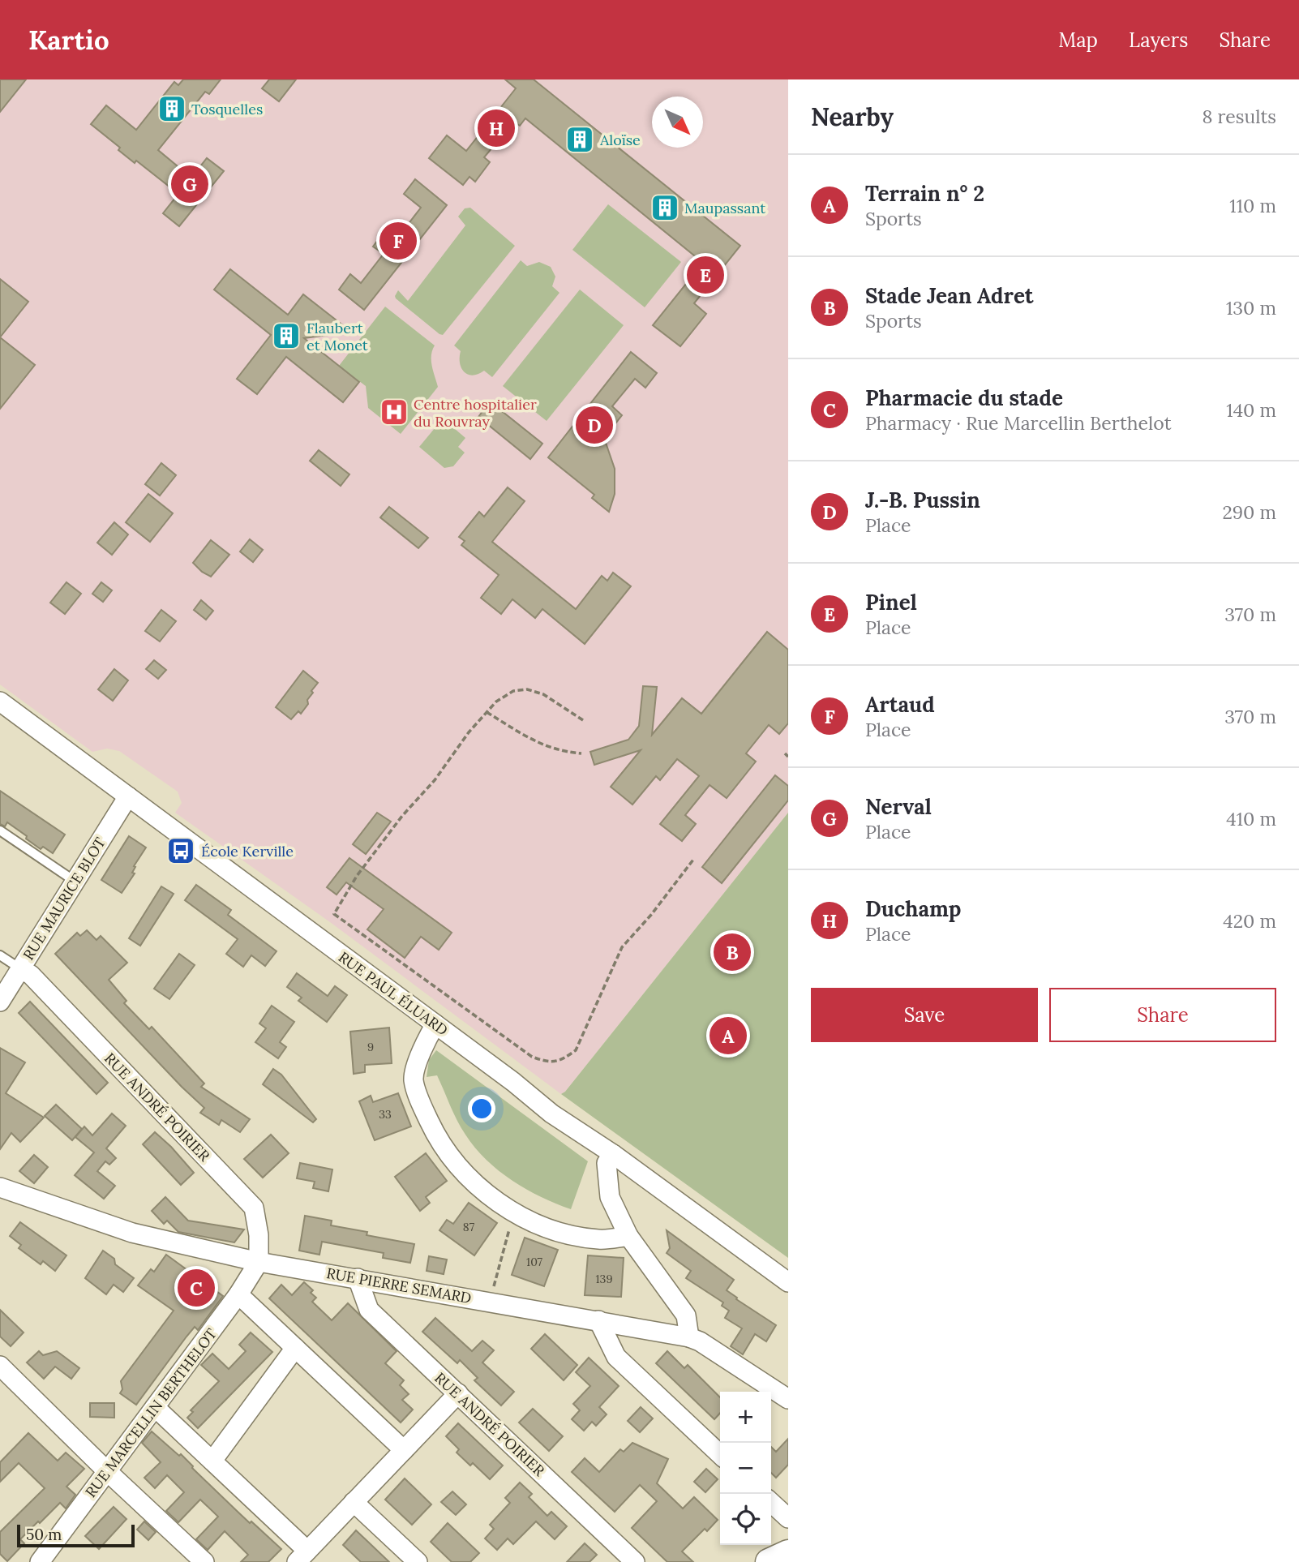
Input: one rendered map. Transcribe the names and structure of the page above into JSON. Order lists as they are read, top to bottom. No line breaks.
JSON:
{"streets":{"street":["RUE MAURICE BLOT","RUE PAUL ÉLUARD","RUE ANDRÉ POIRIER","RUE PIERRE SEMARD","RUE MARCELLIN BERTHELOT"]},"crossings":[["RUE MAURICE BLOT","RUE PAUL ÉLUARD"],["RUE MAURICE BLOT","RUE ANDRÉ POIRIER"],["RUE ANDRÉ POIRIER","RUE PIERRE SEMARD"],["RUE ANDRÉ POIRIER","RUE MARCELLIN BERTHELOT"],["RUE PIERRE SEMARD","RUE MARCELLIN BERTHELOT"]],"places":{"building":["Tosquelles","Aloïse","Maupassant","Flaubert et Monet"],"hospital":["Centre hospitalier du Rouvray"],"bus stop":["École Kerville"]},"house_numbers":["9","33","87","107","139"],"scale_bar":"50 m","north":"bottom right","page":{"header":"Kartio","nav":["Map","Layers","Share"],"heading":["Nearby","8 results"],"pins":["H","G","F","E","D","B","A","C"],"list":[{"mark":"A","name":"Terrain n° 2","note":"Sports","value":"110 m"},{"mark":"B","name":"Stade Jean Adret","note":"Sports","value":"130 m"},{"mark":"C","name":"Pharmacie du stade","note":"Pharmacy · Rue Marcellin Berthelot","value":"140 m"},{"mark":"D","name":"J.-B. Pussin","note":"Place","value":"290 m"},{"mark":"E","name":"Pinel","note":"Place","value":"370 m"},{"mark":"F","name":"Artaud","note":"Place","value":"370 m"},{"mark":"G","name":"Nerval","note":"Place","value":"410 m"},{"mark":"H","name":"Duchamp","note":"Place","value":"420 m"}],"buttons":["Save","Share"],"map_buttons":["+","−"],"scale":"50 m"}}
